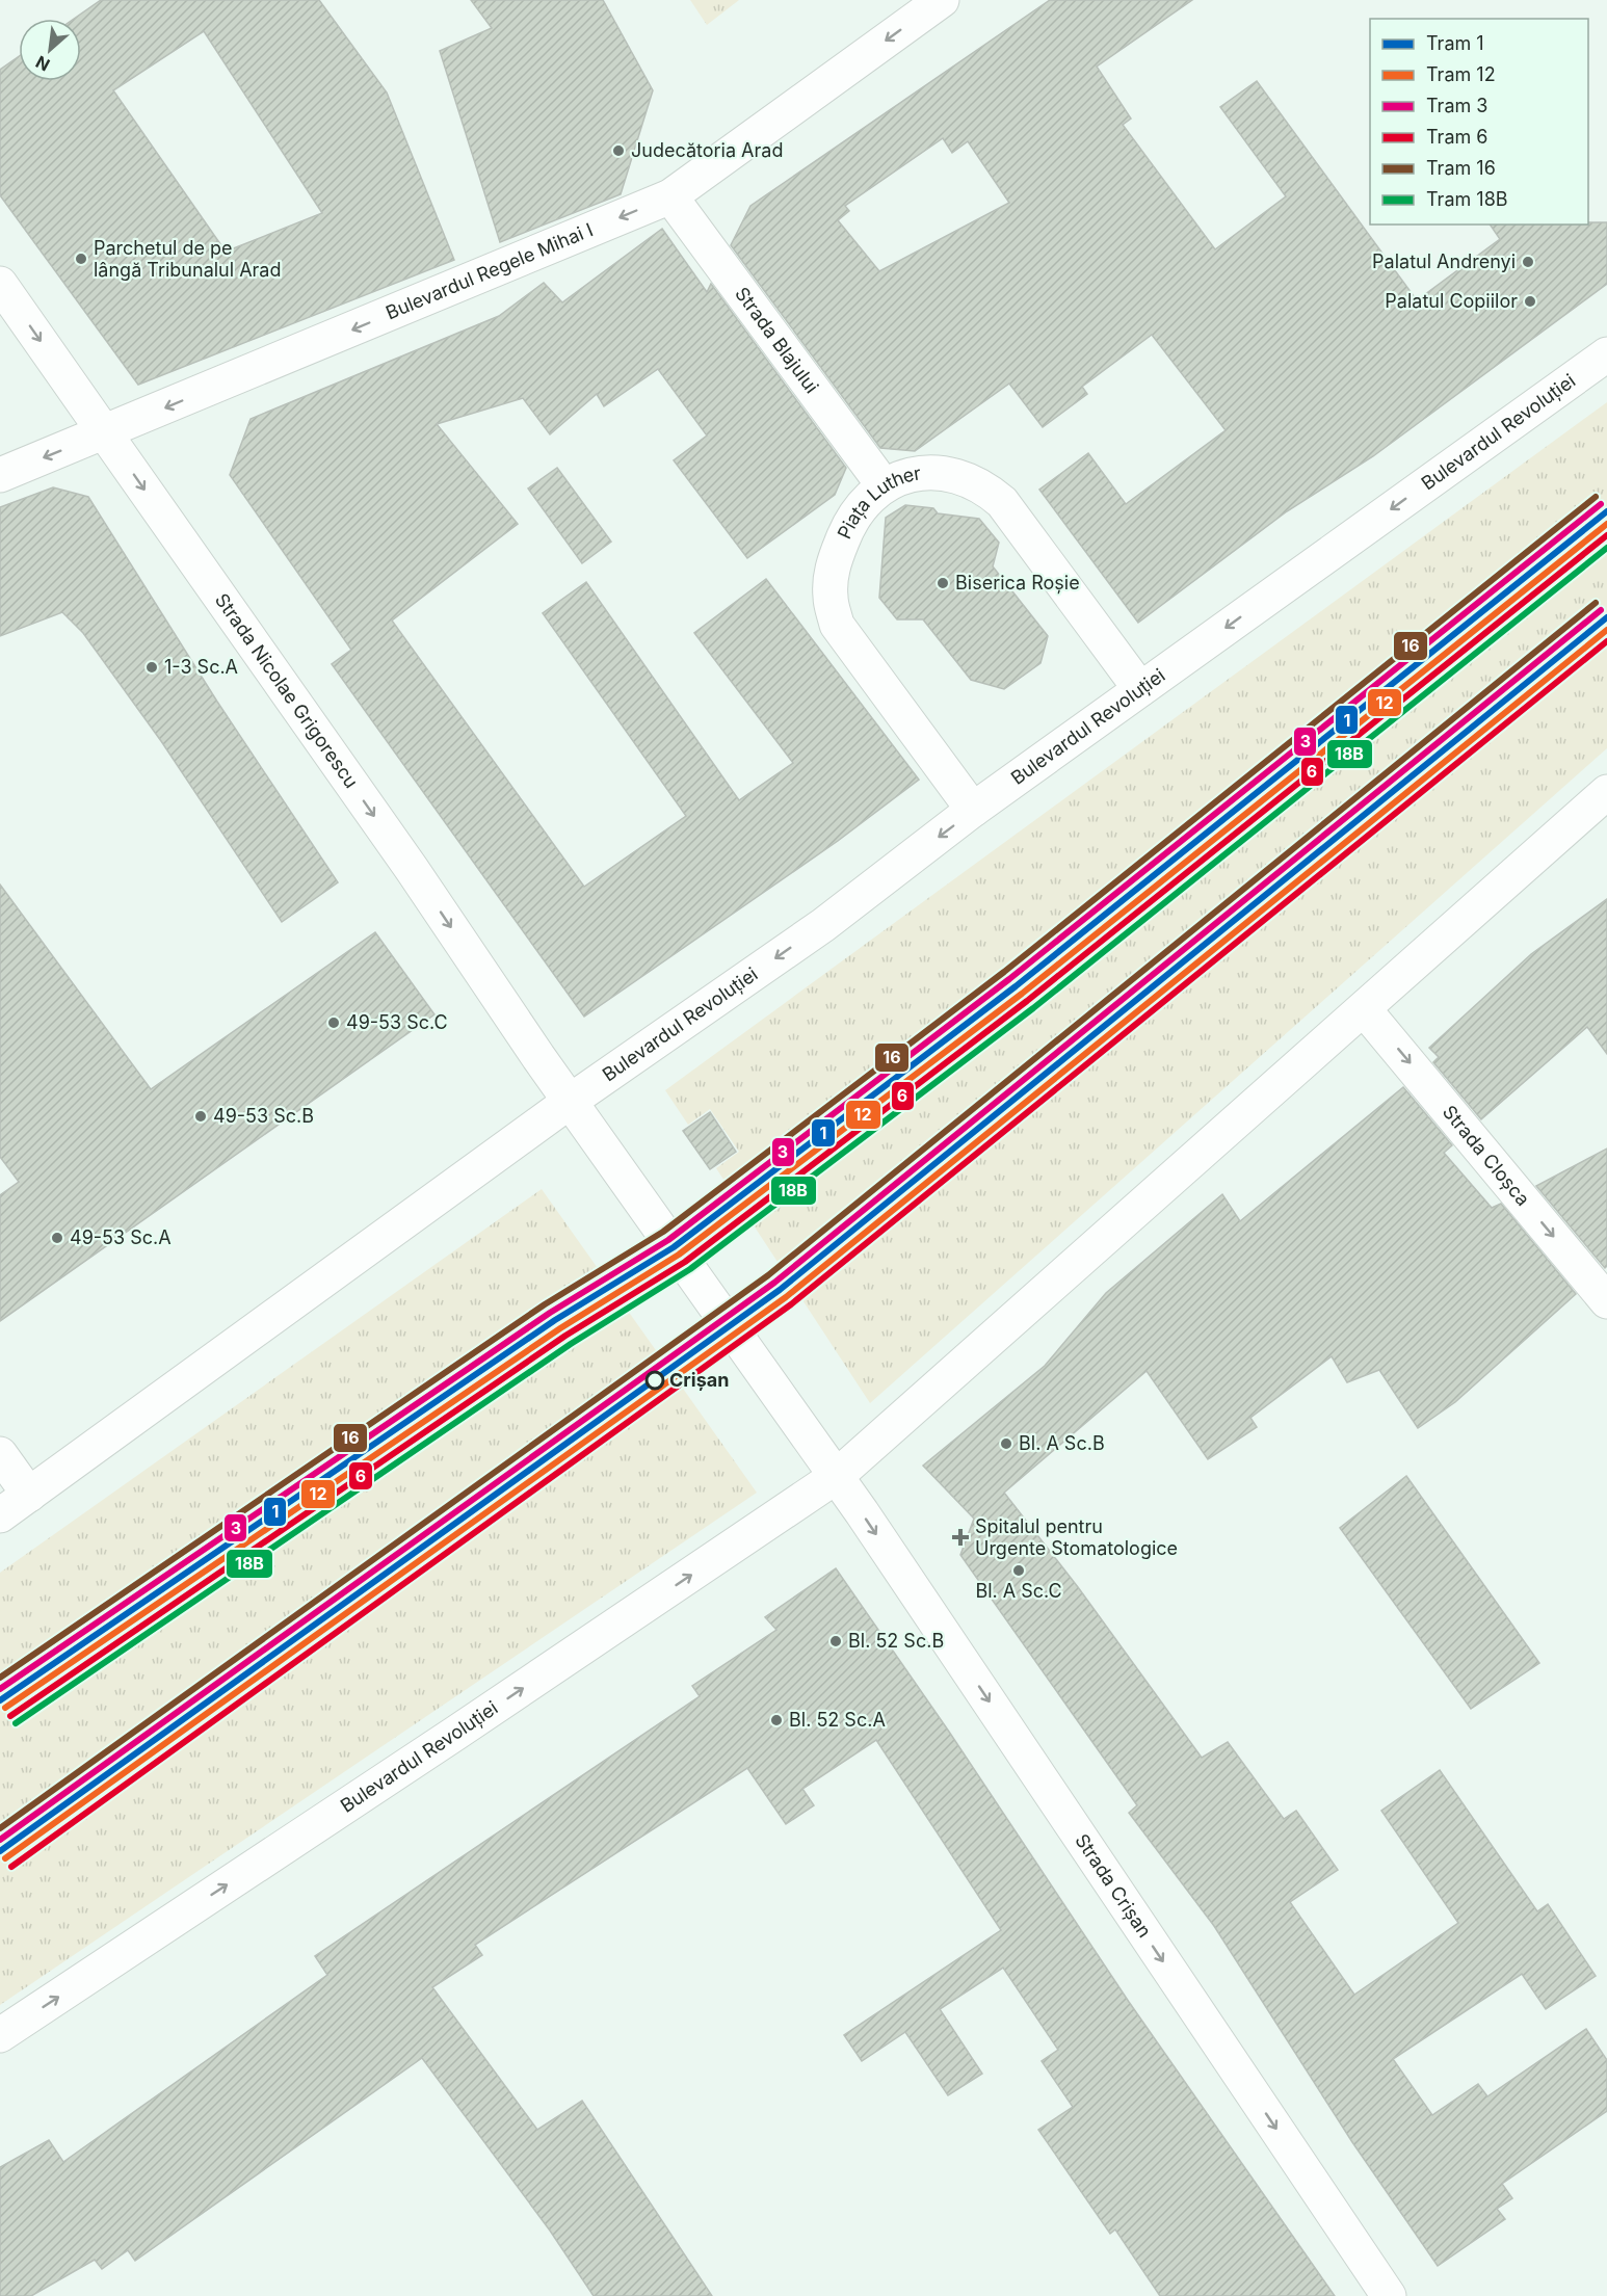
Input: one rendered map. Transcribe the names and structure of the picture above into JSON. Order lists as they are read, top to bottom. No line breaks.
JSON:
{"streets":{"main road":["Bulevardul Regele Mihai I","Strada Blajului","Bulevardul Revoluției","Piața Luther","Strada Nicolae Grigorescu","Strada Cloșca","Strada Crișan"]},"crossings":[["Bulevardul Regele Mihai I","Strada Blajului"],["Bulevardul Regele Mihai I","Strada Nicolae Grigorescu"],["Strada Blajului","Piața Luther"],["Bulevardul Revoluției","Piața Luther"],["Bulevardul Revoluției","Strada Nicolae Grigorescu"],["Bulevardul Revoluției","Strada Cloșca"],["Bulevardul Revoluției","Strada Crișan"]],"one_way":["Bulevardul Regele Mihai I","Strada Nicolae Grigorescu","Strada Cloșca","Strada Crișan"],"places":{"other":["Judecătoria Arad","Parchetul de pe lângă Tribunalul Arad","Palatul Andrenyi","Palatul Copiilor","Biserica Roșie","1-3 Sc.A","49-53 Sc.C","49-53 Sc.B","49-53 Sc.A","Crișan","Bl. A Sc.B","Bl. A Sc.C","Bl. 52 Sc.B","Bl. 52 Sc.A"],"health":["Spitalul pentru Urgente Stomatologice"]},"lines":["tram line 16","tram line 3","tram line 1","tram line 12","tram line 6","tram line 18B"],"legend":["Tram 1","Tram 12","Tram 3","Tram 6","Tram 16","Tram 18B"],"north":"bottom left"}
